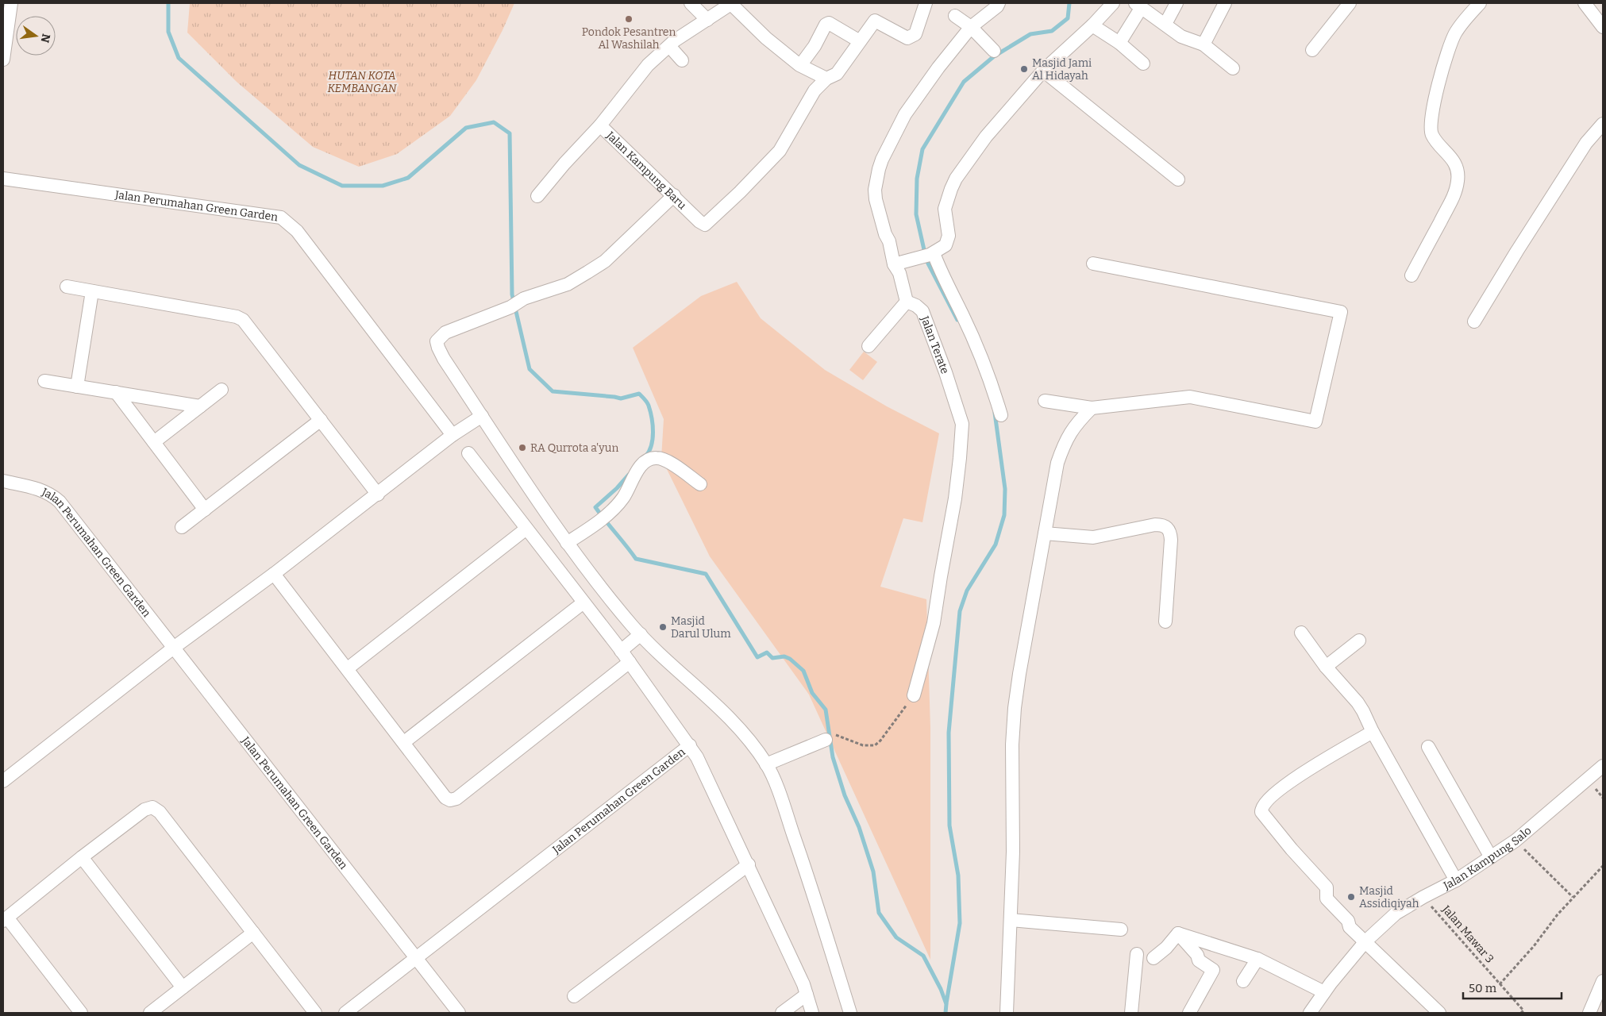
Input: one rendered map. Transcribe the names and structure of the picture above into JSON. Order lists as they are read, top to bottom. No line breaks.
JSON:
{"streets":{"street":["Jalan Kampung Baru","Jalan Perumahan Green Garden","Jalan Terate","Jalan Kampung Salo"],"path":["Jalan Mawar 3"]},"crossings":[["Jalan Kampung Salo","Jalan Mawar 3"]],"parks":["HUTAN KOTA KEMBANGAN"],"places":["Pondok Pesantren Al Washilah","Masjid Jami Al Hidayah","RA Qurrota a'yun","Masjid Darul Ulum","Masjid Assidiqiyah"],"scale_bar":"50 m","north":"right"}
